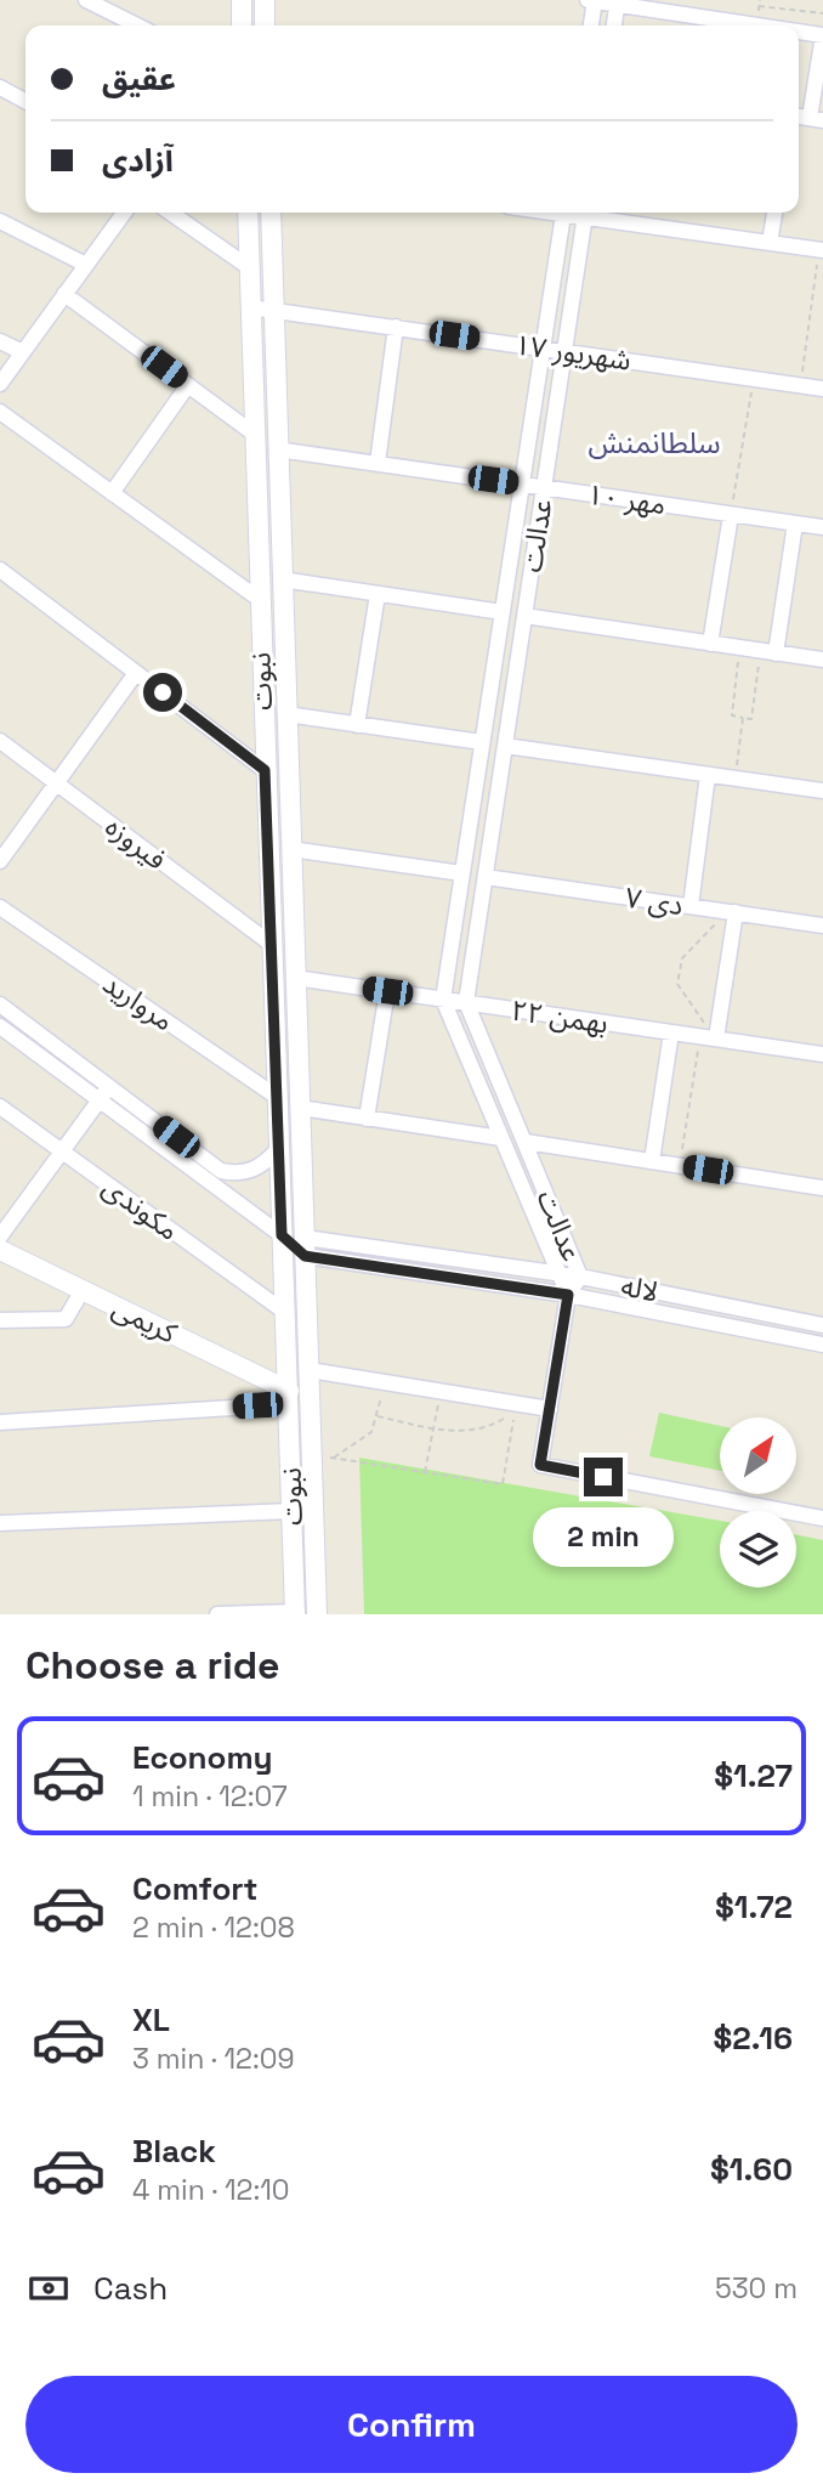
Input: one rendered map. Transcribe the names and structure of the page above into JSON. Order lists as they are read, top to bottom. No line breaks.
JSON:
{"streets":{"street":["۱۷ شهریور","۱۰ مهر","عدالت","نبوت","فیروزه","۷ دی","مروارید","۲۲ بهمن","مکوندی","لاله","کریمی"]},"crossings":[["۱۷ شهریور","عدالت"],["۱۷ شهریور","نبوت"],["۱۰ مهر","عدالت"],["۱۰ مهر","نبوت"],["عدالت","۷ دی"],["عدالت","۲۲ بهمن"],["عدالت","لاله"],["نبوت","فیروزه"],["نبوت","مروارید"],["نبوت","۲۲ بهمن"],["نبوت","مکوندی"],["نبوت","لاله"],["نبوت","کریمی"]],"districts":["سلطانمنش"],"north":"top right","page":{"banner":["عقیق","آزادی"],"bubble":"2 min","heading":"Choose a ride","list":[{"name":"Economy","note":"1 min · 12:07","value":"$1.27"},{"name":"Comfort","note":"2 min · 12:08","value":"$1.72"},{"name":"XL","note":"3 min · 12:09","value":"$2.16"},{"name":"Black","note":"4 min · 12:10","value":"$1.60"}],"pay":["Cash","530 m"],"buttons":"Confirm"}}
